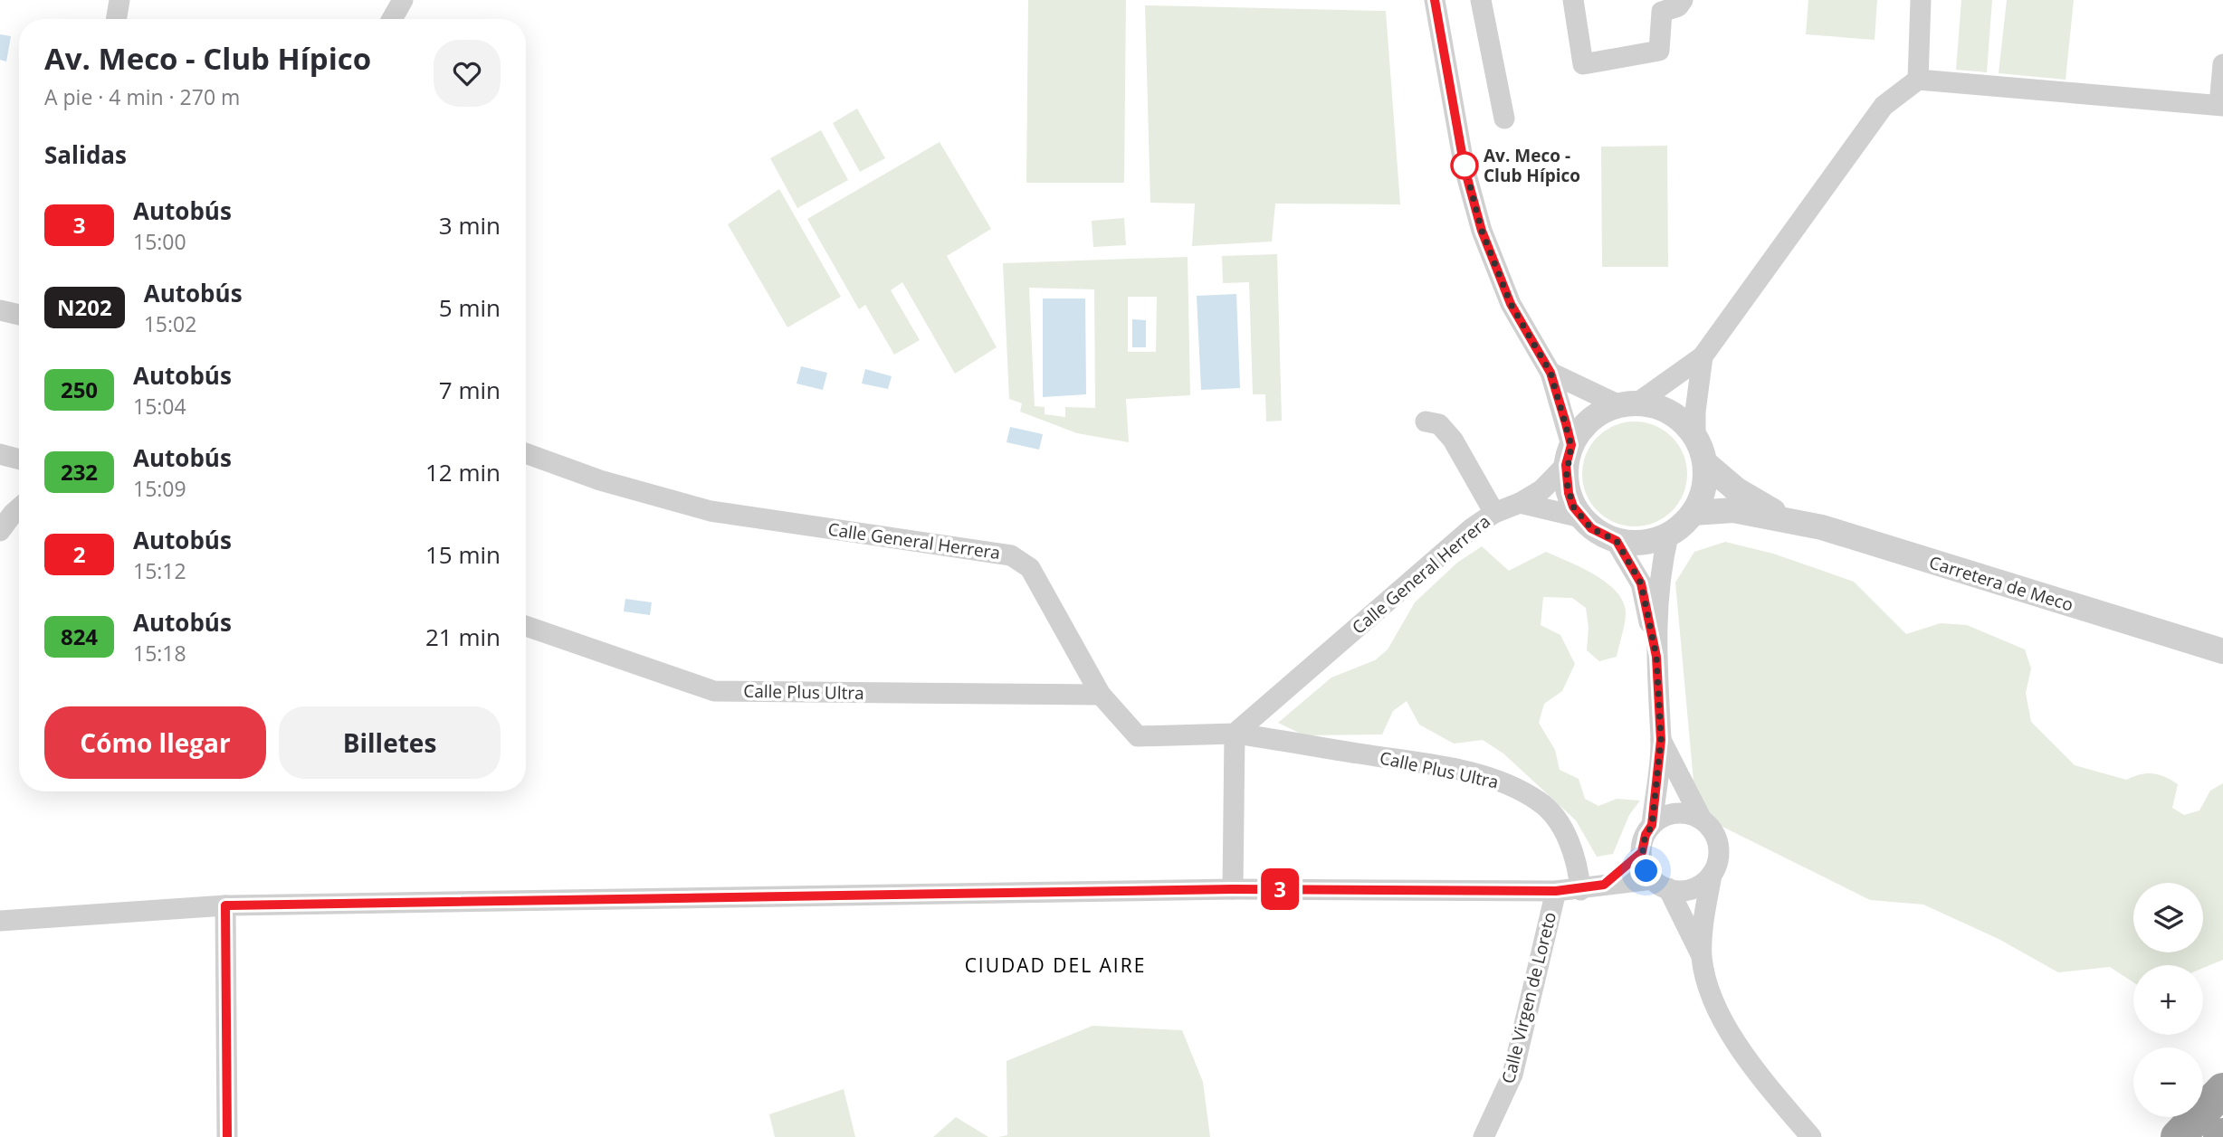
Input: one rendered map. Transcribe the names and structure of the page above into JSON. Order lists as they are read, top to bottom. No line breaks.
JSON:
{"streets":{"street":["Calle General Herrera","Carretera de Meco","Calle Plus Ultra","Calle Virgen de Loreto"]},"crossings":[["Calle General Herrera","Calle Plus Ultra"]],"districts":["CIUDAD DEL AIRE"],"places":["Av. Meco - Club Hípico"],"lines":["bus line 3"],"page":{"on_map":"3","heading":[["Av. Meco - Club Hípico","A pie · 4 min · 270 m"],"Salidas"],"list":[{"mark":"3","name":"Autobús","note":"15:00","value":"3 min"},{"mark":"N202","name":"Autobús","note":"15:02","value":"5 min"},{"mark":"250","name":"Autobús","note":"15:04","value":"7 min"},{"mark":"232","name":"Autobús","note":"15:09","value":"12 min"},{"mark":"2","name":"Autobús","note":"15:12","value":"15 min"},{"mark":"824","name":"Autobús","note":"15:18","value":"21 min"}],"buttons":["Cómo llegar","Billetes"],"map_buttons":["+","−"]}}
